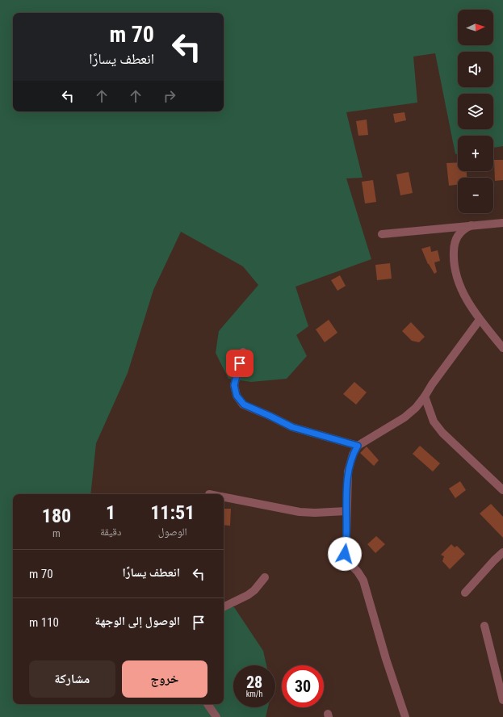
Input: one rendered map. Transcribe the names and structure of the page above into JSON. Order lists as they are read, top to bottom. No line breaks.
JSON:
{"north":"right","page":{"map_buttons":["+","−"],"turn":["70 m","انعطف يسارًا"],"eta":["11:51","الوصول","1","دقيقة","180","m"],"list":[{"name":"انعطف يسارًا","value":"70 m"},{"name":"الوصول إلى الوجهة","value":"110 m"}],"buttons":["خروج","مشاركة"],"speed":"28 km/h","limit":"30"}}
